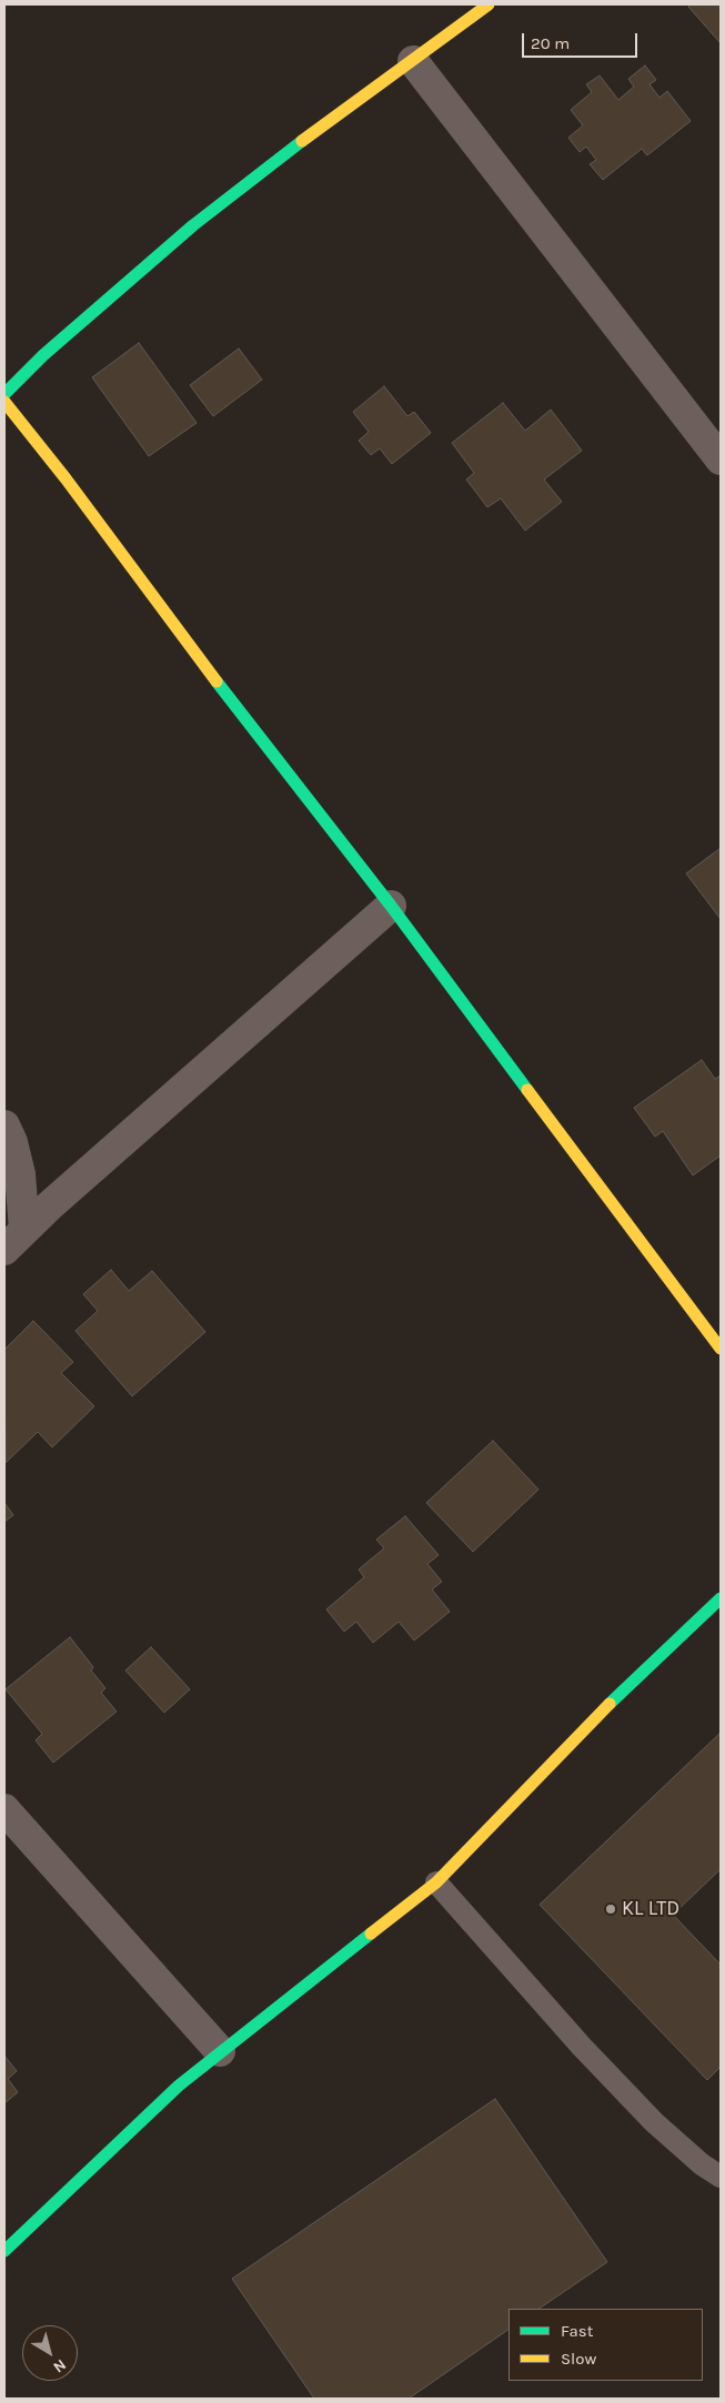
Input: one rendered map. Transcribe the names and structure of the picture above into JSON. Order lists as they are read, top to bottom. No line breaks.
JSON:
{"places":["KL LTD"],"legend":["Fast","Slow"],"scale_bar":"20 m","north":"bottom right"}
